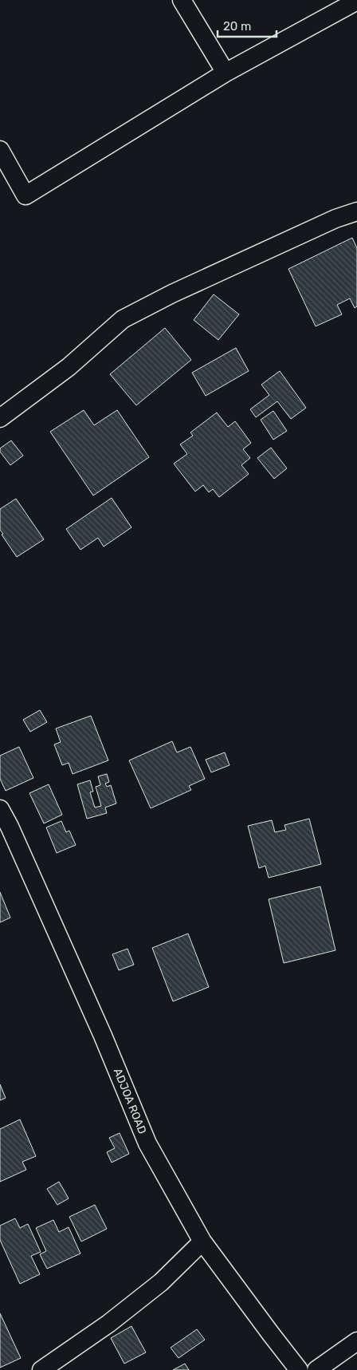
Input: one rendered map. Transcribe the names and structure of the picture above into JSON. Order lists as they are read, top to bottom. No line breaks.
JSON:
{"streets":{"street":["ADJOA ROAD"]},"scale_bar":"20 m"}
